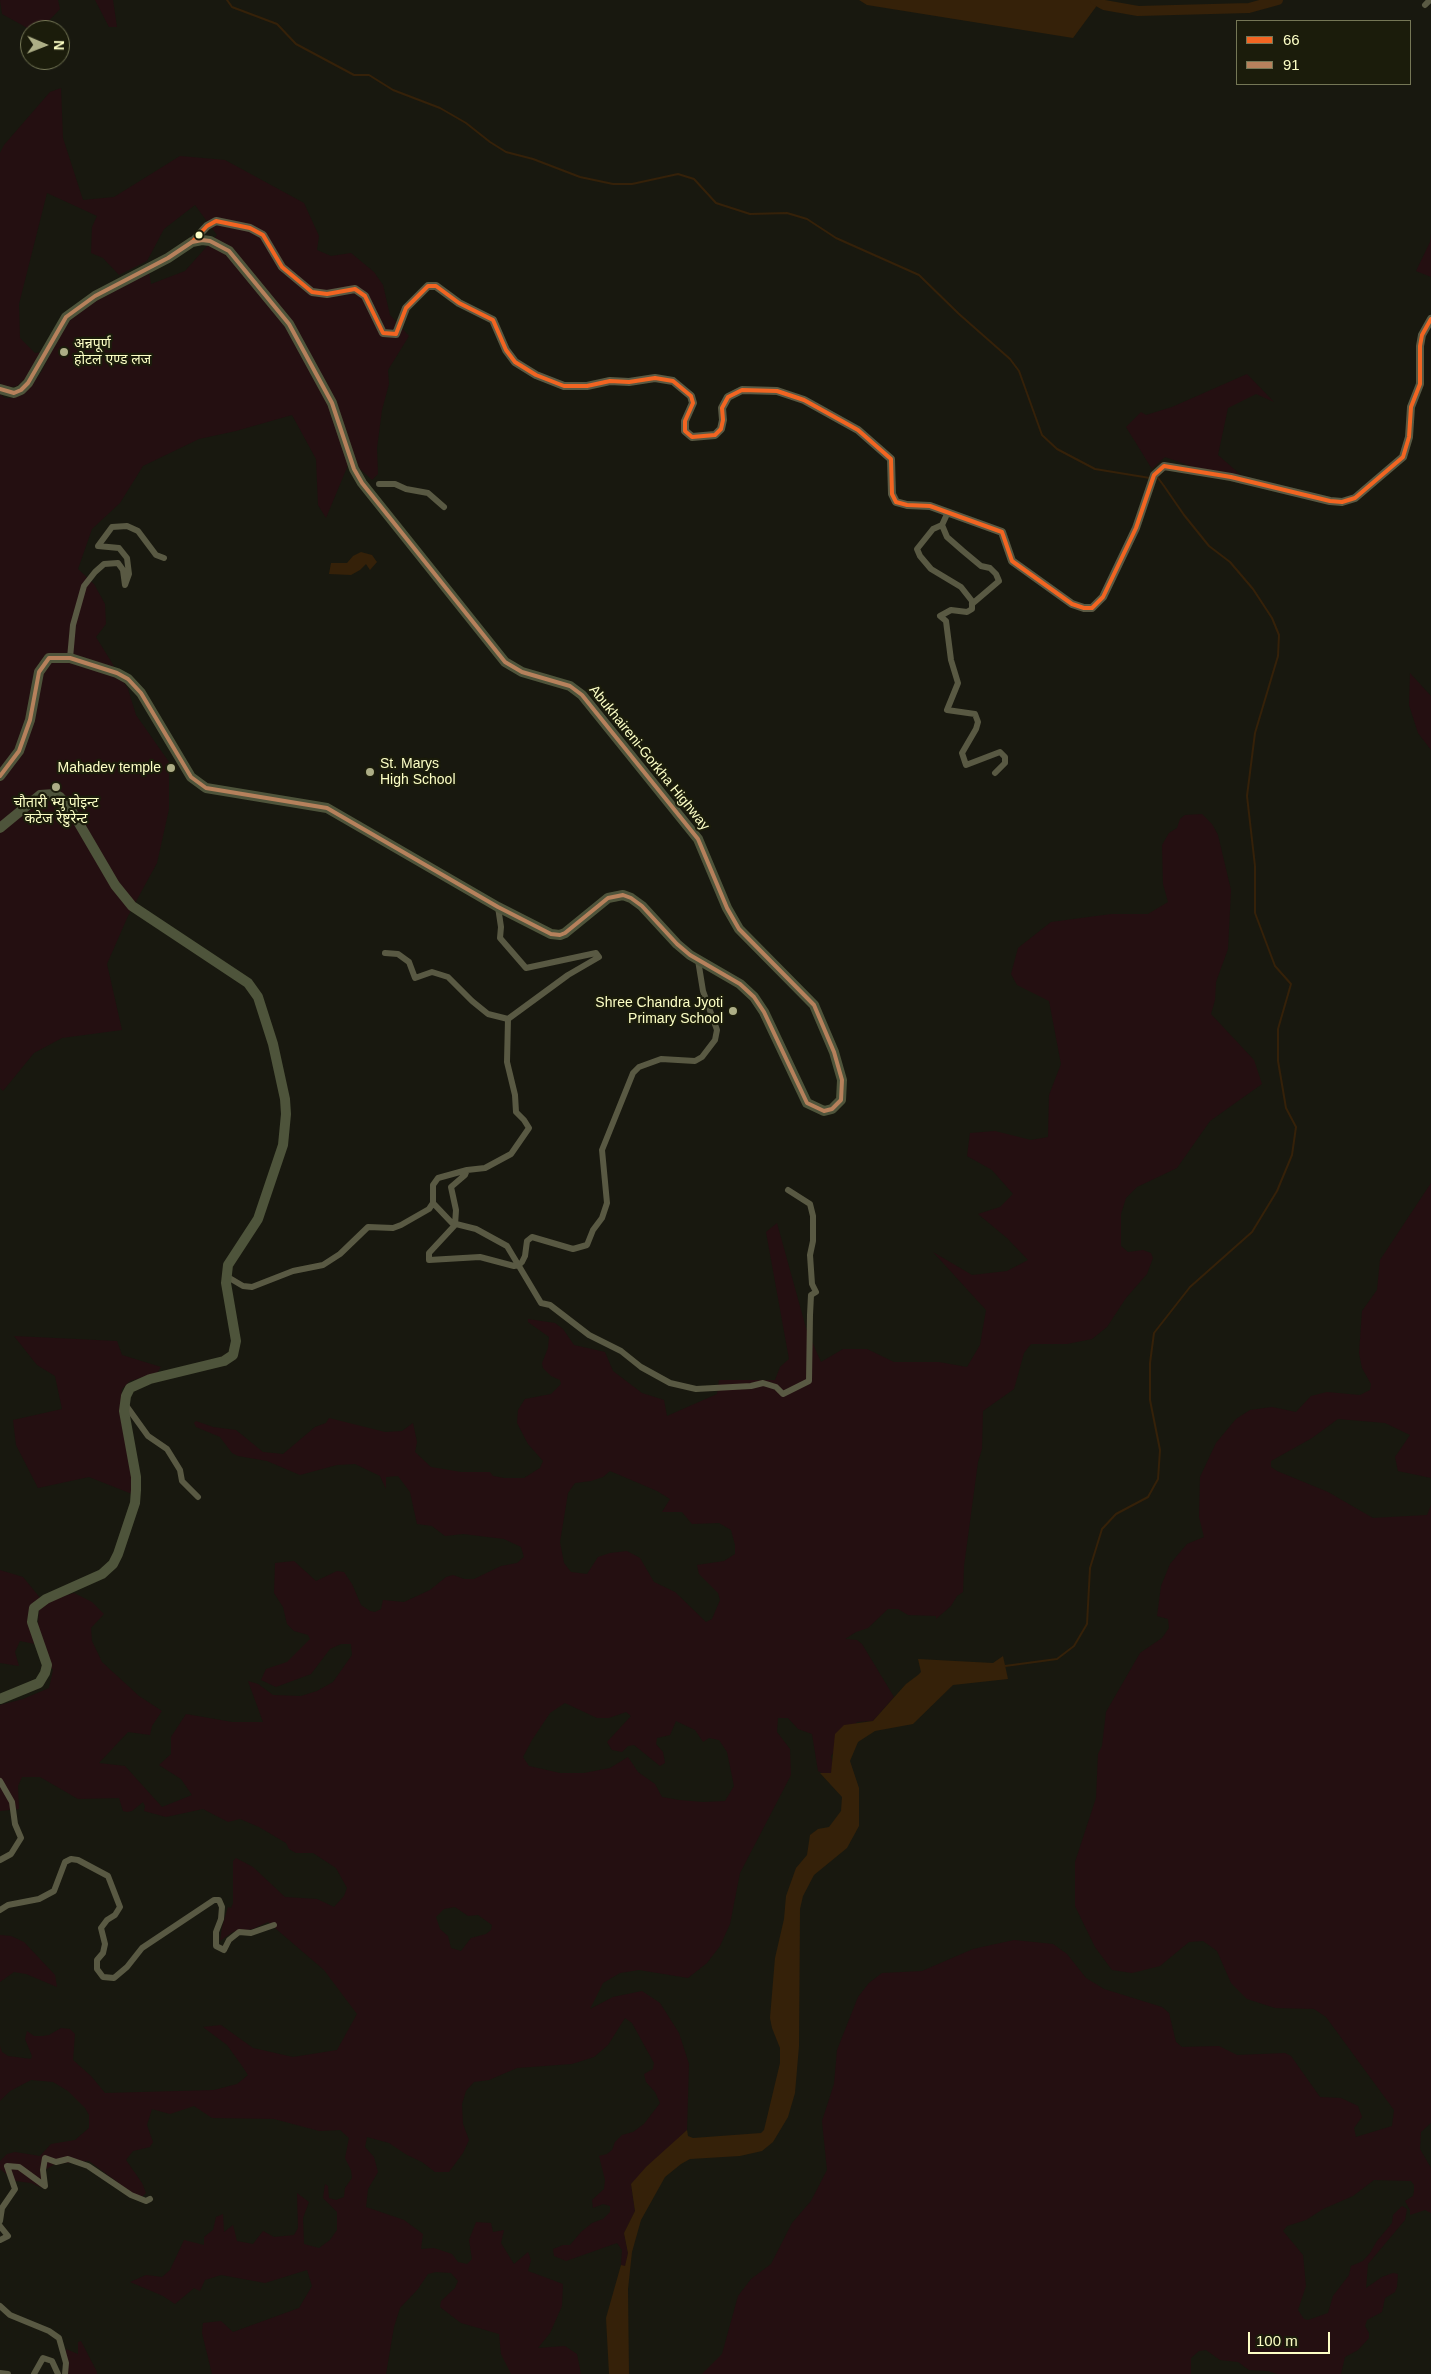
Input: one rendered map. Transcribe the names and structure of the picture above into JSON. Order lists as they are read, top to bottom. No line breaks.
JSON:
{"streets":{"main road":["Abukhaireni-Gorkha Highway"]},"places":["अन्नपूर्ण होटल एण्ड लज","Mahadev temple","St. Marys High School","चौतारी भ्यु पोइन्ट कटेज रेष्टुरेन्ट","Shree Chandra Jyoti Primary School"],"lines":["transit line 66","transit line 91"],"legend":["66","91"],"scale_bar":"100 m","north":"right"}
